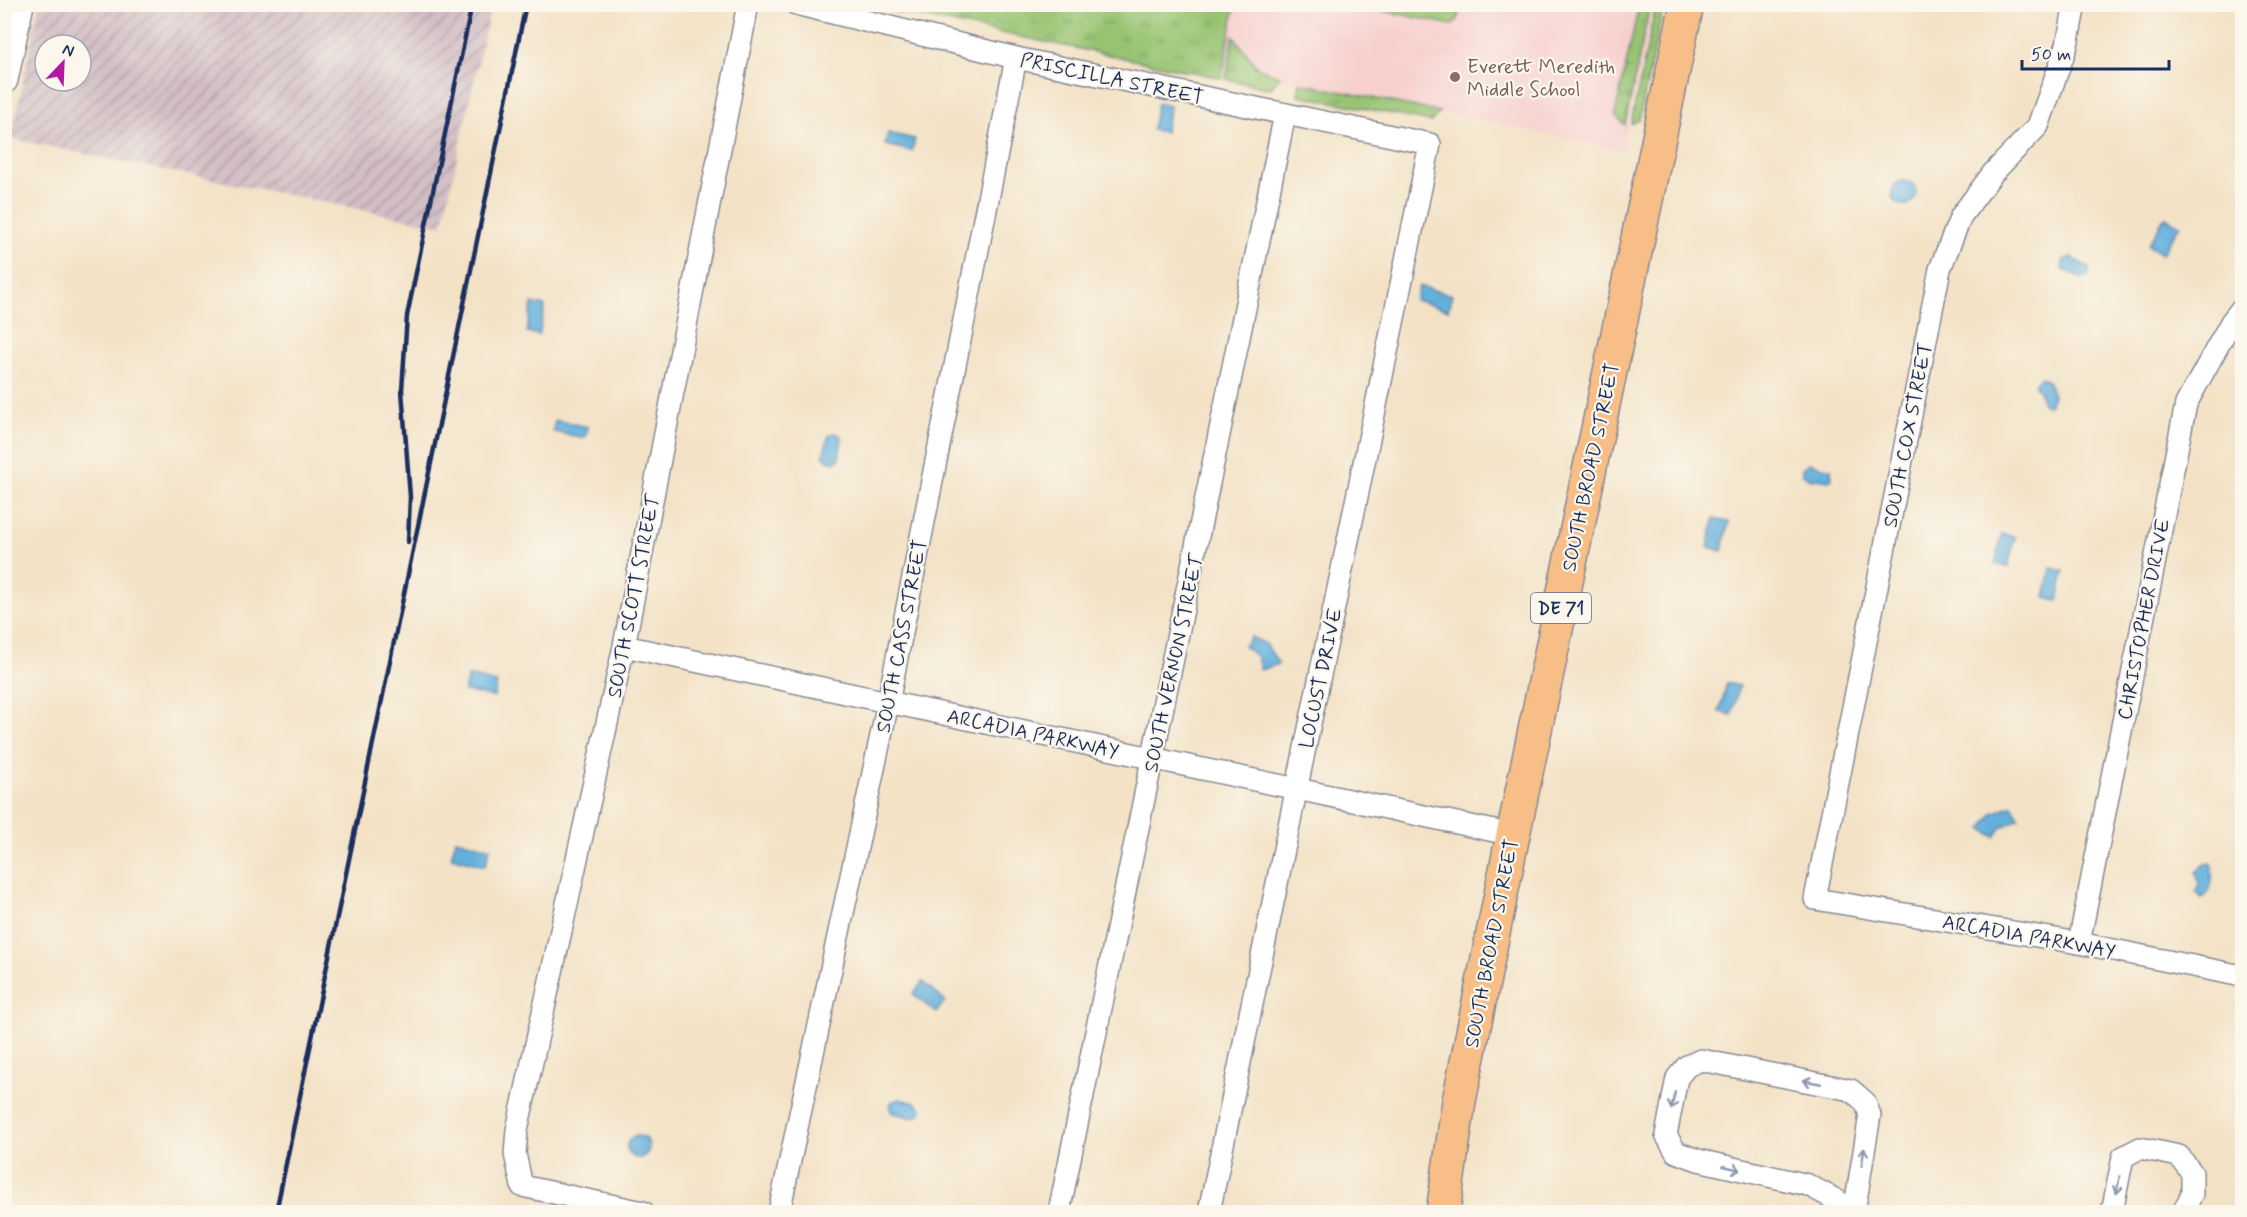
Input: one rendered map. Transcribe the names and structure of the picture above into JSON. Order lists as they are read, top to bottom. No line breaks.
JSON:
{"streets":{"main road":["SOUTH BROAD STREET","DE 71"],"street":["PRISCILLA STREET","SOUTH COX STREET","SOUTH SCOTT STREET","CHRISTOPHER DRIVE","SOUTH CASS STREET","SOUTH VERNON STREET","LOCUST DRIVE","ARCADIA PARKWAY"]},"crossings":[["PRISCILLA STREET","SOUTH CASS STREET"],["PRISCILLA STREET","SOUTH VERNON STREET"],["PRISCILLA STREET","LOCUST DRIVE"],["SOUTH COX STREET","ARCADIA PARKWAY"],["SOUTH BROAD STREET","ARCADIA PARKWAY"],["SOUTH SCOTT STREET","ARCADIA PARKWAY"],["CHRISTOPHER DRIVE","ARCADIA PARKWAY"],["SOUTH CASS STREET","ARCADIA PARKWAY"],["SOUTH VERNON STREET","ARCADIA PARKWAY"],["LOCUST DRIVE","ARCADIA PARKWAY"]],"places":["Everett Meredith Middle School"],"scale_bar":"50 m","north":"top right"}
